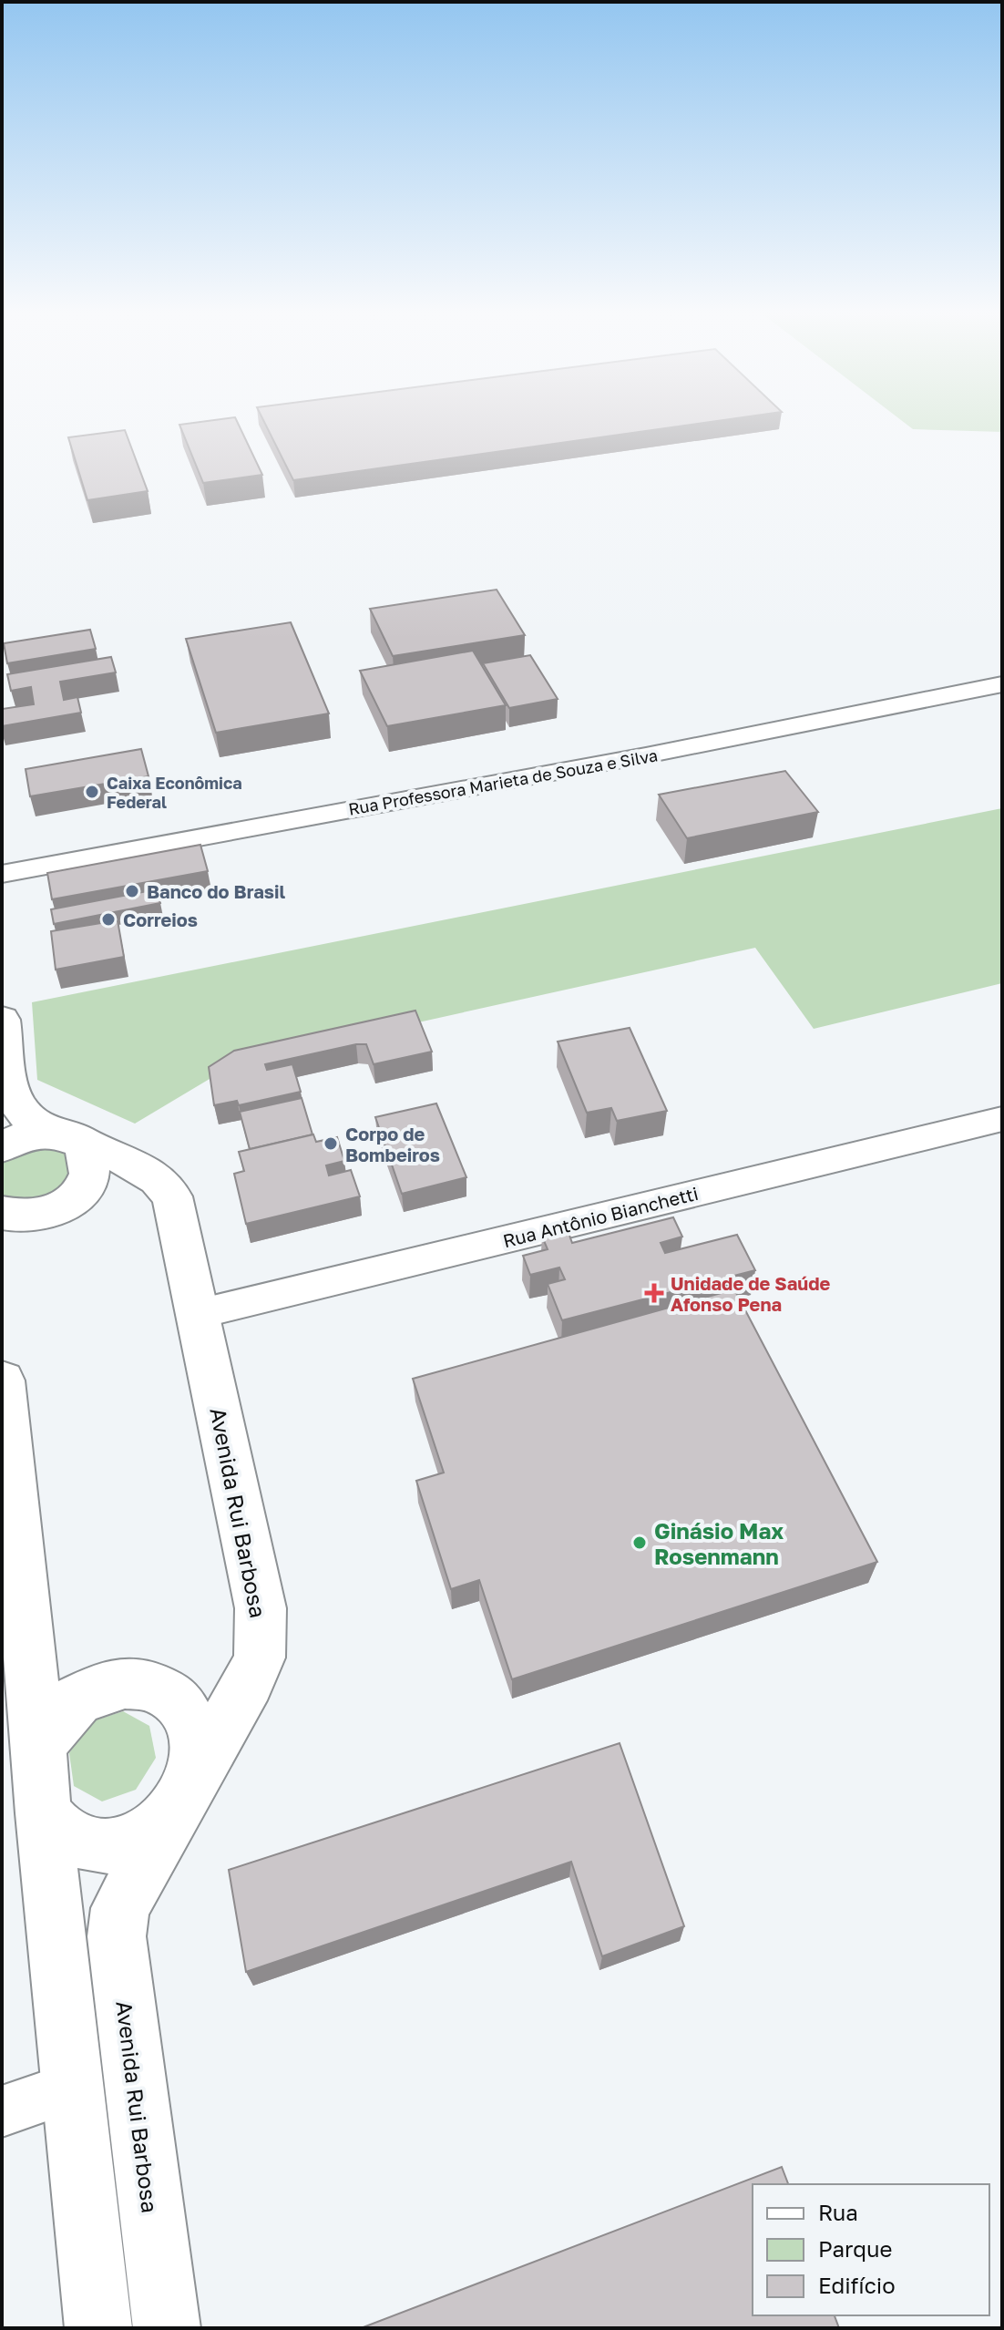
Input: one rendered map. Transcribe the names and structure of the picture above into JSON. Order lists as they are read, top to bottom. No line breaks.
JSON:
{"streets":{"main road":["Avenida Rui Barbosa"],"street":["Rua Professora Marieta de Souza e Silva","Rua Antônio Bianchetti"]},"crossings":[["Rua Antônio Bianchetti","Avenida Rui Barbosa"]],"places":{"other":["Caixa Econômica Federal","Banco do Brasil","Correios","Corpo de Bombeiros","Ginásio Max Rosenmann"],"health":["Unidade de Saúde Afonso Pena"]},"legend":["Rua","Parque","Edifício"]}
